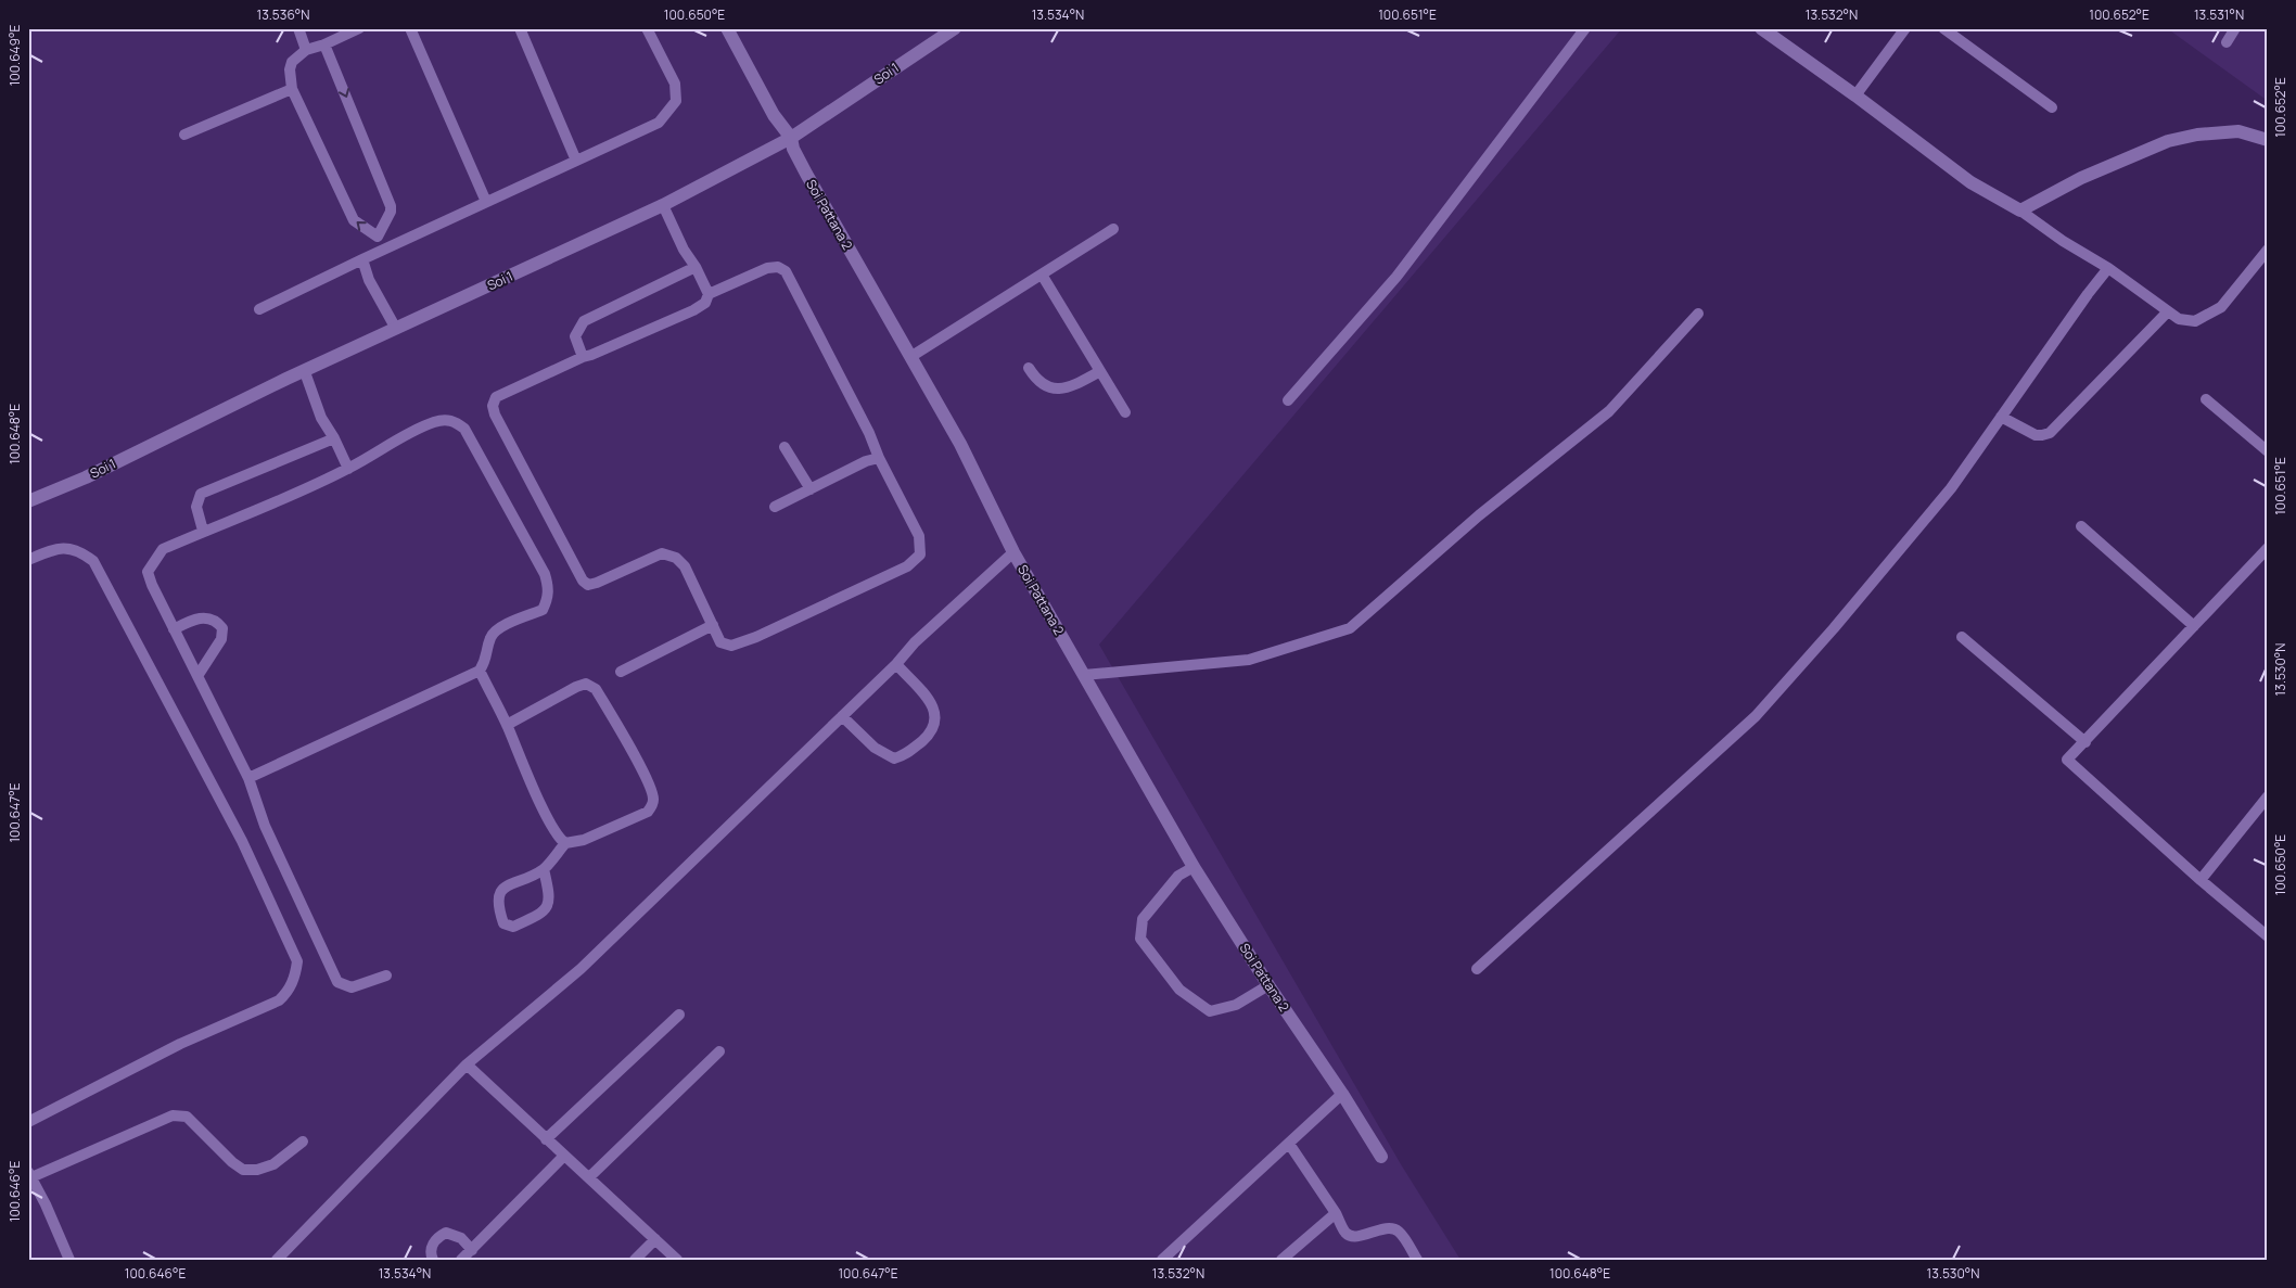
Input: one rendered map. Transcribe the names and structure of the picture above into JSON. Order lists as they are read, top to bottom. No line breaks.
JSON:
{"streets":{"street":["Soi 1","Soi Pattana 2"]},"crossings":[["Soi 1","Soi Pattana 2"]],"coordinates":["13.536°N","100.650°E","13.534°N","100.651°E","13.532°N","100.652°E","13.531°N","100.649°E","100.648°E","13.530°N","100.647°E","100.646°E"]}
